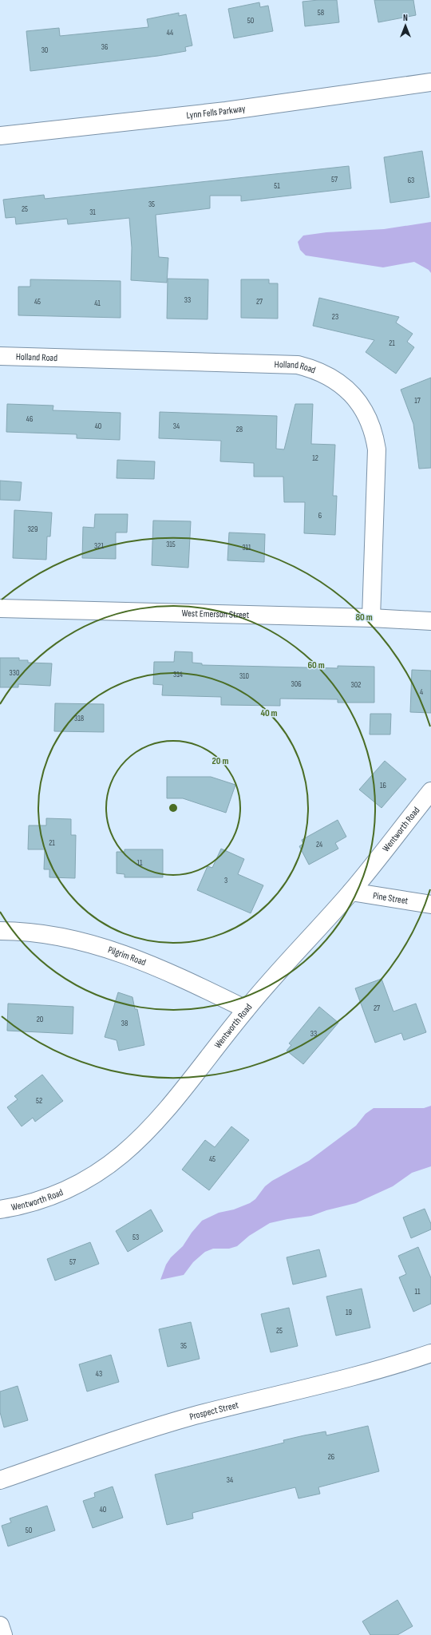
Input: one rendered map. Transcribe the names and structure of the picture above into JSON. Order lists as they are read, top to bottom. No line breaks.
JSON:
{"streets":{"street":["Lynn Fells Parkway","Holland Road","West Emerson Street","Wentworth Road","Pine Street","Pilgrim Road","Prospect Street"]},"crossings":[["Holland Road","West Emerson Street"],["Wentworth Road","Pine Street"],["Wentworth Road","Pilgrim Road"]],"house_numbers":["58","50","44","36","30","57","63","51","35","25","31","33","45","27","41","23","21","17","46","40","34","28","12","6","329","315","321","311","330","314","310","306","302","4","318","16","21","24","11","3","27","20","38","33","52","45","53","57","11","19","25","35","43","26","34","40","50"],"north":"top","rings":["80 m","60 m","40 m","20 m"]}
